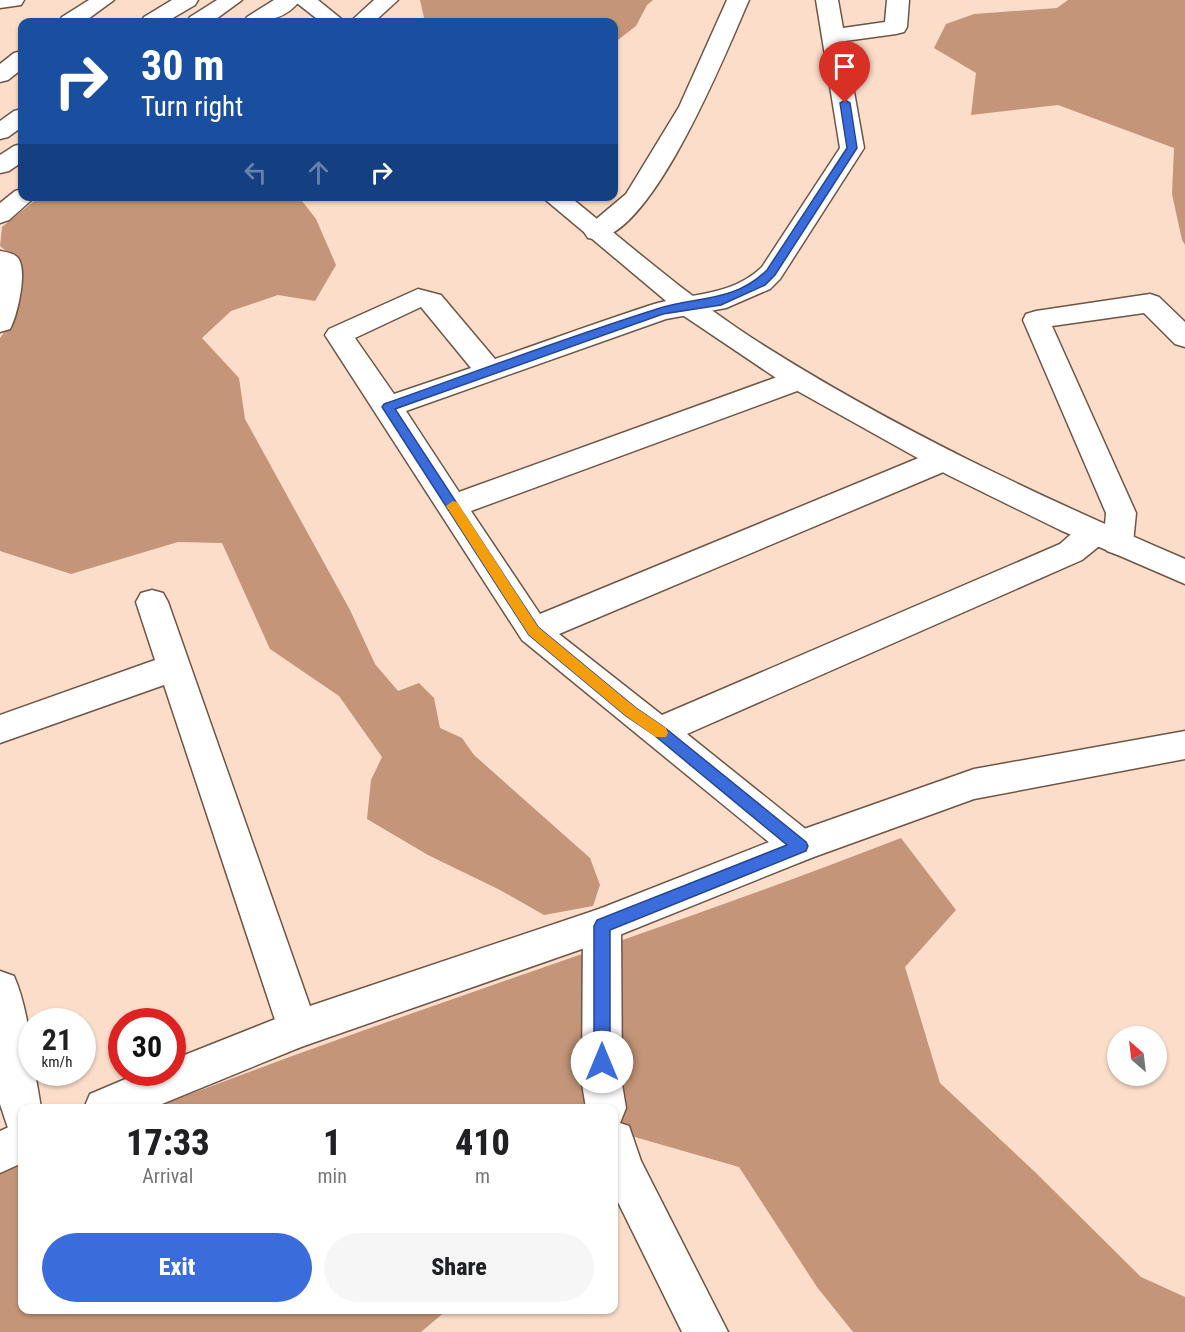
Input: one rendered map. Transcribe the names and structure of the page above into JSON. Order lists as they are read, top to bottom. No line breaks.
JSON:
{"north":"top left","page":{"turn":["30 m","Turn right"],"speed":"21 km/h","limit":"30","eta":["17:33","Arrival","1","min","410","m"],"buttons":["Exit","Share"]}}
